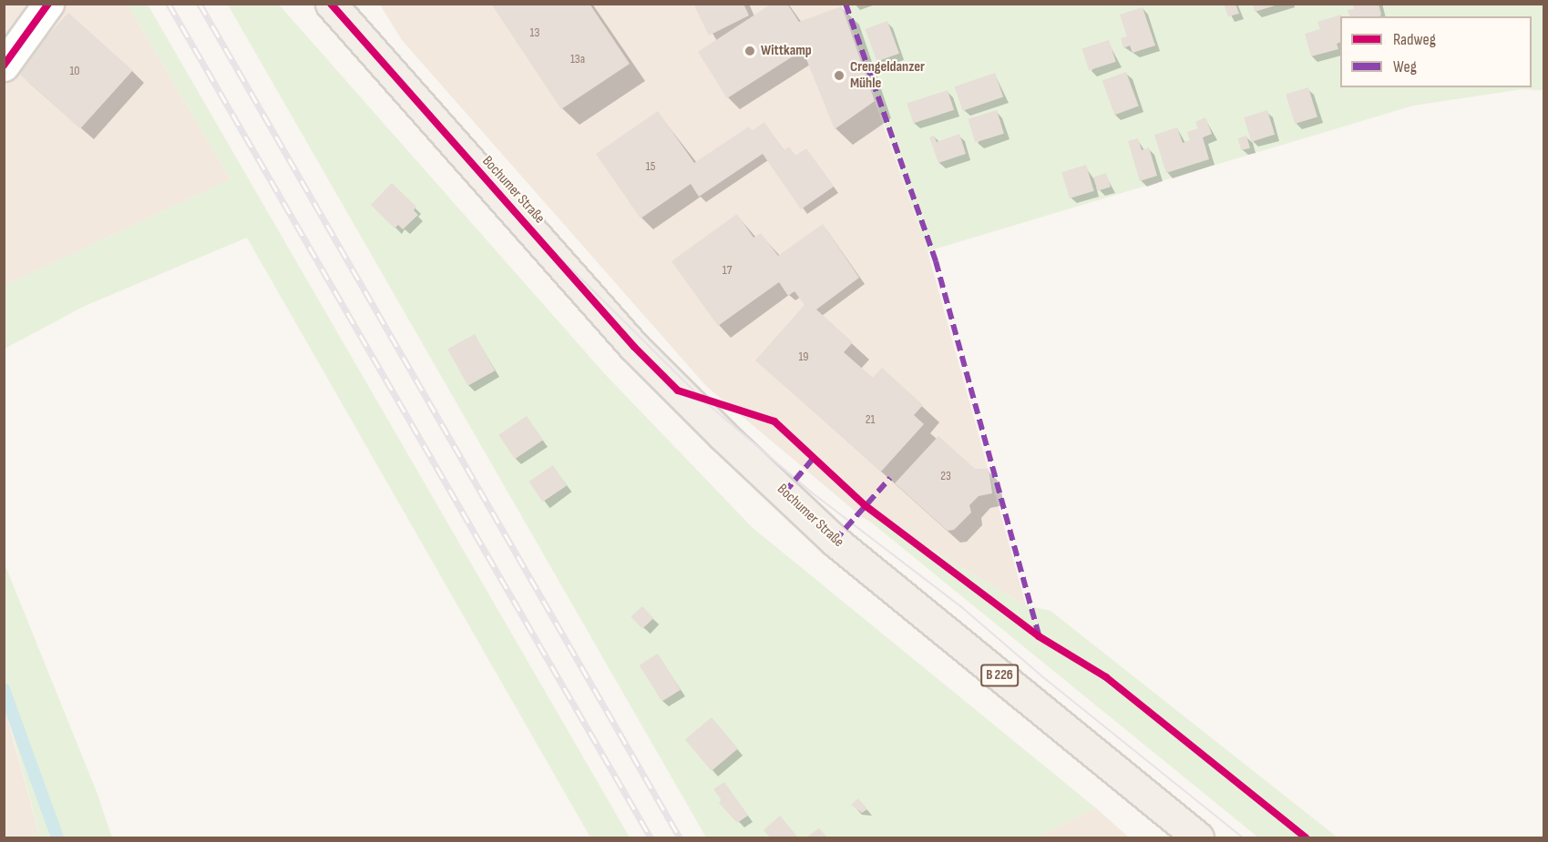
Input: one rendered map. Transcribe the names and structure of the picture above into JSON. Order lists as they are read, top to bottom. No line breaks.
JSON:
{"streets":{"main road":["Bochumer Straße","B 226"]},"places":["Wittkamp","Crengeldanzer Mühle"],"house_numbers":["13","13a","10","15","17","19","21","23"],"legend":["Radweg","Weg"]}
